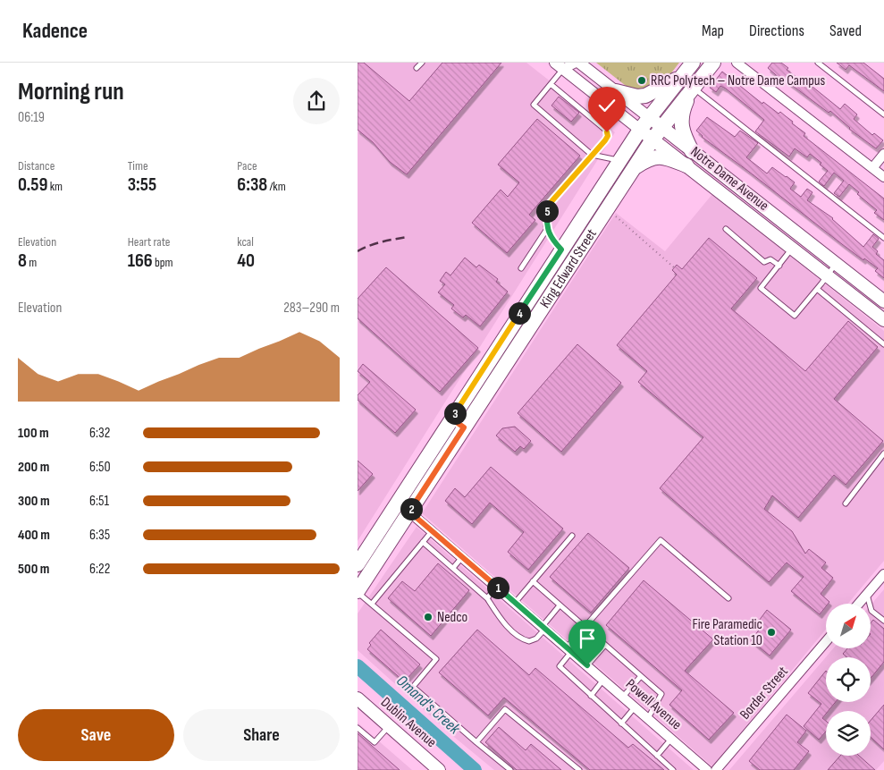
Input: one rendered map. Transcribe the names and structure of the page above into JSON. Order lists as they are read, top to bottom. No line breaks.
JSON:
{"streets":{"main road":["Notre Dame Avenue","King Edward Street","Dublin Avenue"],"street":["Border Street","Powell Avenue"]},"crossings":[["Notre Dame Avenue","King Edward Street"],["King Edward Street","Powell Avenue"],["Border Street","Powell Avenue"]],"water":["Omand's Creek"],"places":["RRC Polytech – Notre Dame Campus","Nedco","Fire Paramedic Station 10"],"north":"top right","page":{"header":"Kadence","nav":["Map","Directions","Saved"],"heading":["Morning run","06:19"],"stats":[["Distance","0.59 km"],["Time","3:55"],["Pace","6:38 /km"],["Elevation","8 m"],["Heart rate","166 bpm"],["kcal","40"]],"pins":["5","4","3","2","1"],"chart":["Elevation","283–290 m"],"list":[{"name":"100 m","note":"6:32"},{"name":"200 m","note":"6:50"},{"name":"300 m","note":"6:51"},{"name":"400 m","note":"6:35"},{"name":"500 m","note":"6:22"}],"buttons":["Save","Share"]}}
